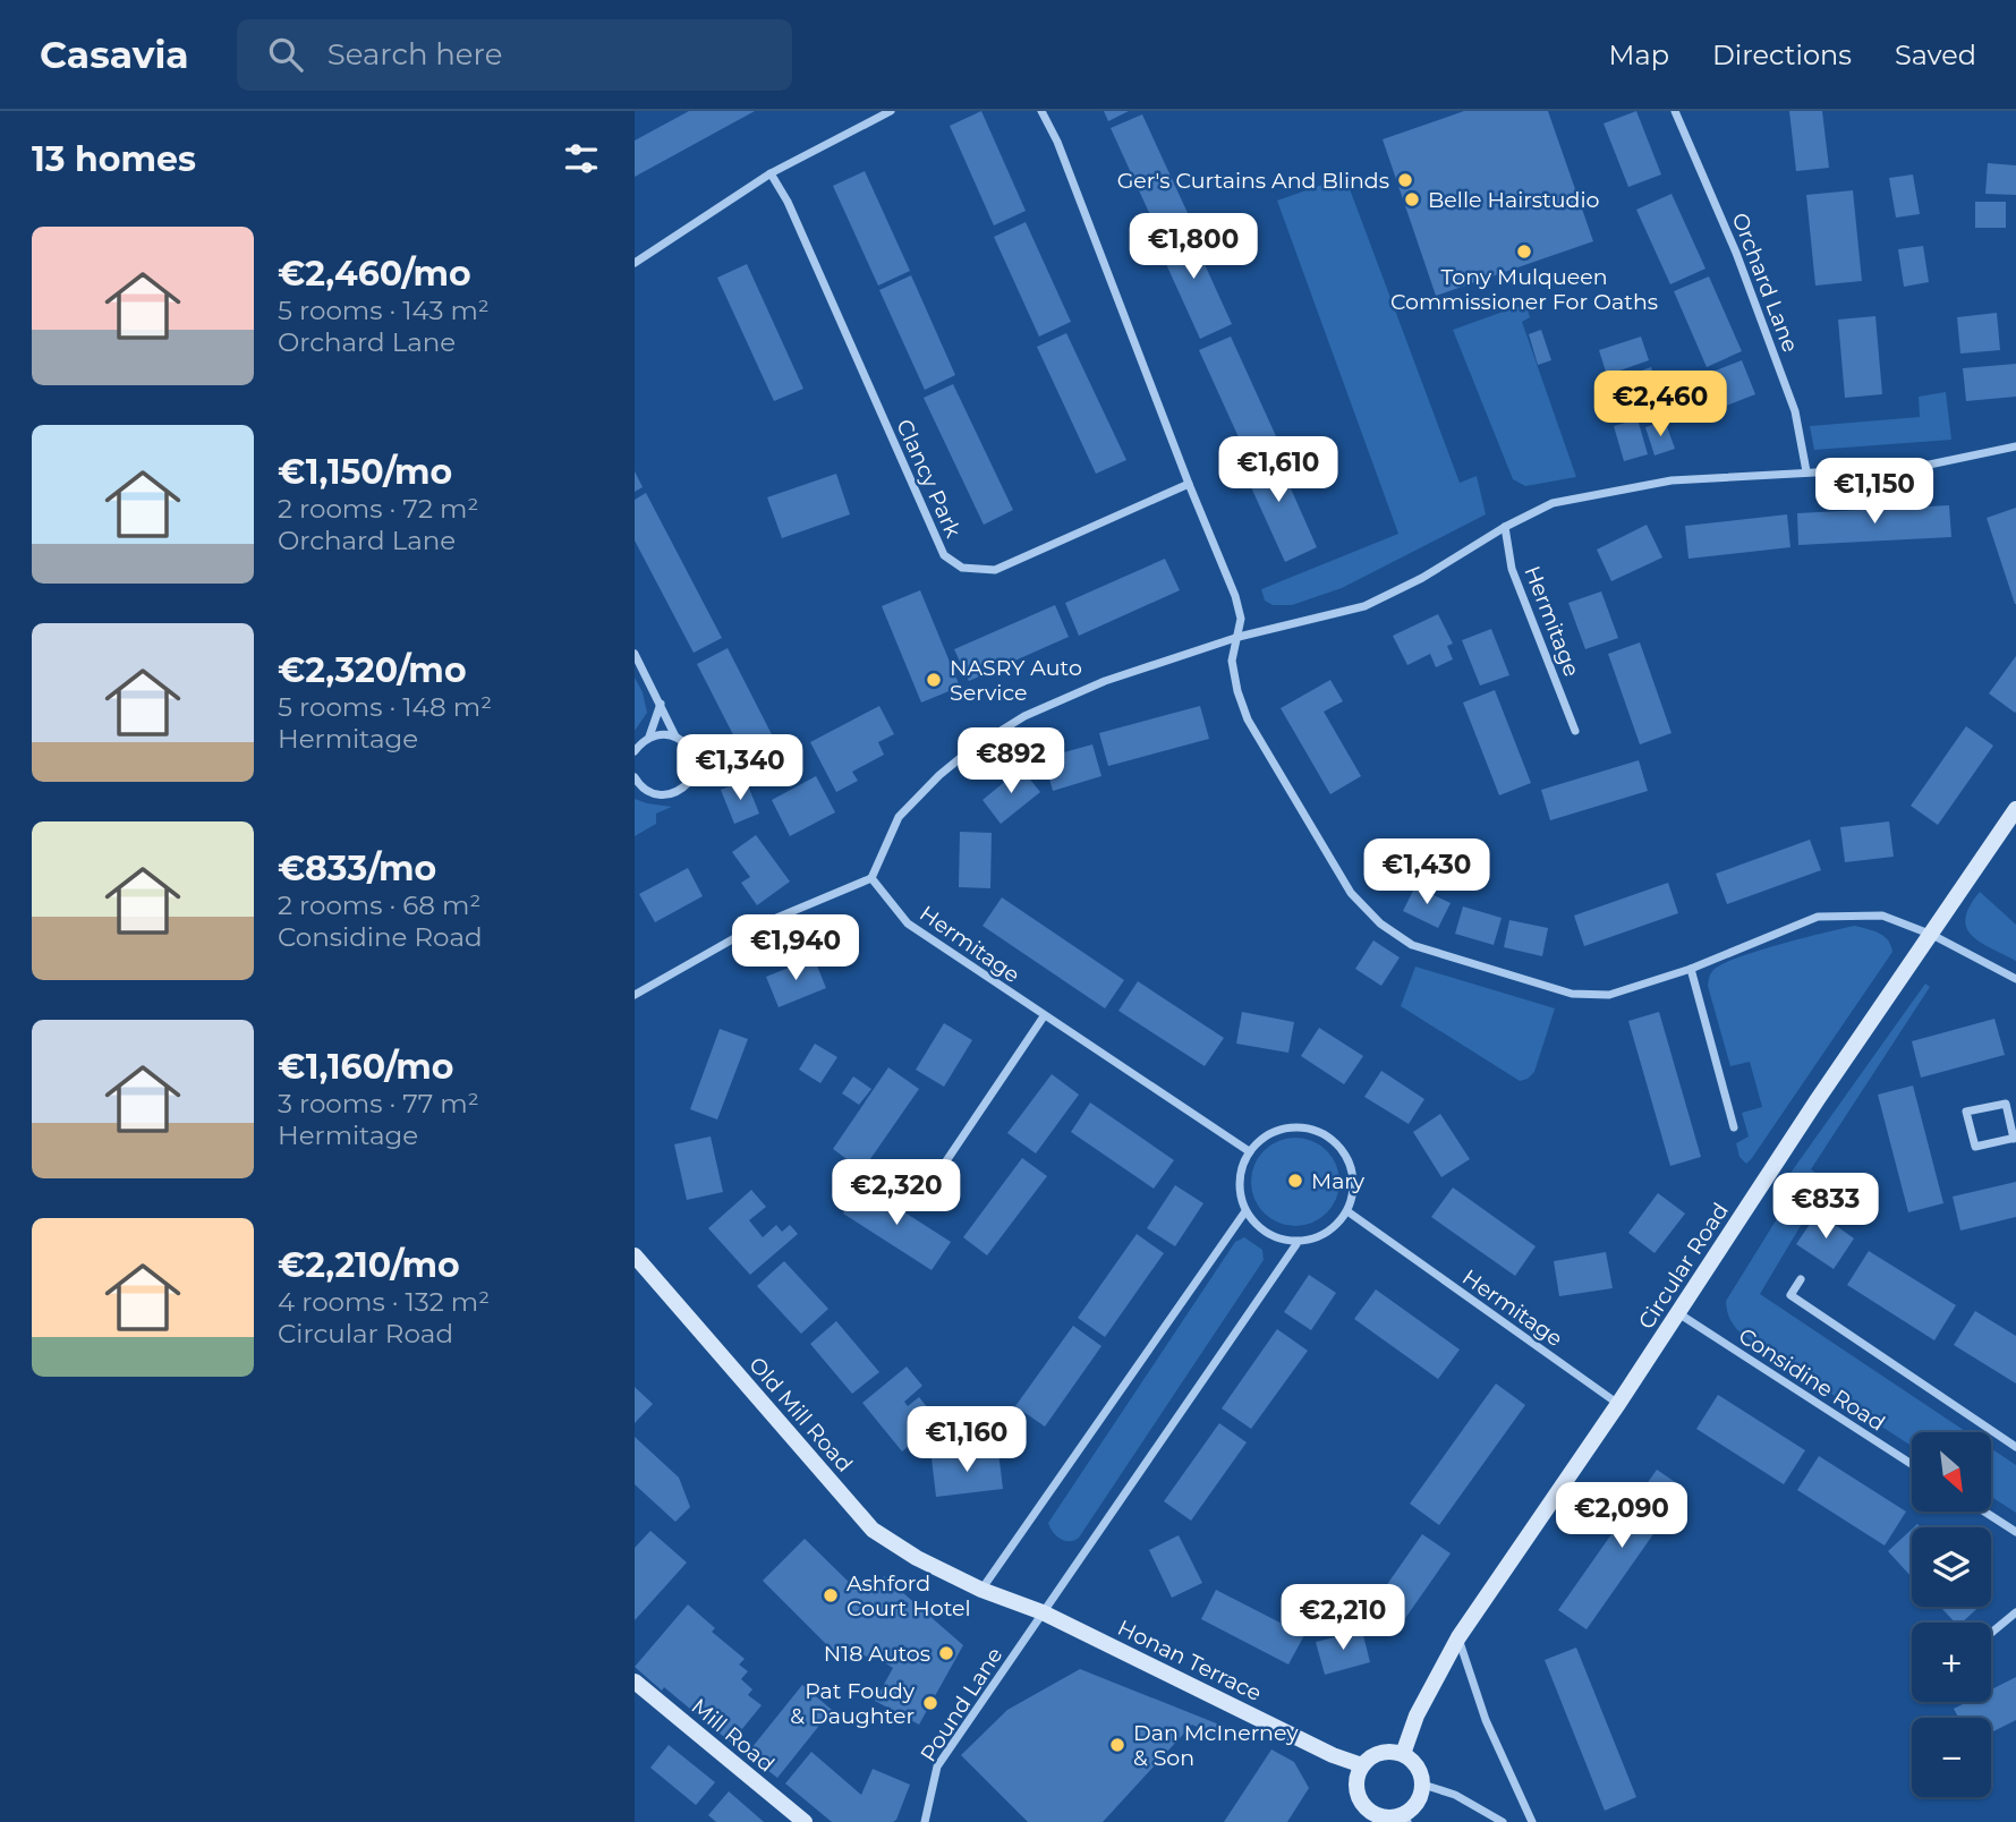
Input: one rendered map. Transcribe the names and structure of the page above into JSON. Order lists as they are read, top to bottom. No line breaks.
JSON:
{"streets":{"main road":["Circular Road","Old Mill Road","Honan Terrace","Mill Road"],"street":["Orchard Lane","Clancy Park","Hermitage","Considine Road","Pound Lane"]},"crossings":[["Hermitage","Circular Road"],["Circular Road","Considine Road"],["Circular Road","Honan Terrace"],["Old Mill Road","Honan Terrace"],["Old Mill Road","Pound Lane"],["Honan Terrace","Pound Lane"]],"places":["Ger's Curtains And Blinds","Belle Hairstudio","Tony Mulqueen Commissioner For Oaths","NASRY Auto Service","Mary","Ashford Court Hotel","N18 Autos","Pat Foudy & Daughter","Dan McInerney & Son"],"north":"bottom right","page":{"header":"Casavia","search":"Search here","nav":["Map","Directions","Saved"],"heading":"13 homes","list":[{"name":"€2,460/mo","note":"5 rooms · 143 m² · Orchard Lane"},{"name":"€1,150/mo","note":"2 rooms · 72 m² · Orchard Lane"},{"name":"€2,320/mo","note":"5 rooms · 148 m² · Hermitage"},{"name":"€833/mo","note":"2 rooms · 68 m² · Considine Road"},{"name":"€1,160/mo","note":"3 rooms · 77 m² · Hermitage"},{"name":"€2,210/mo","note":"4 rooms · 132 m² · Circular Road"}],"price":["€1,800","€2,460","€1,610","€1,150","€892","€1,340","€1,430","€1,940","€2,320","€833","€1,160","€2,090","€2,210"],"map_buttons":["+","−"]}}
